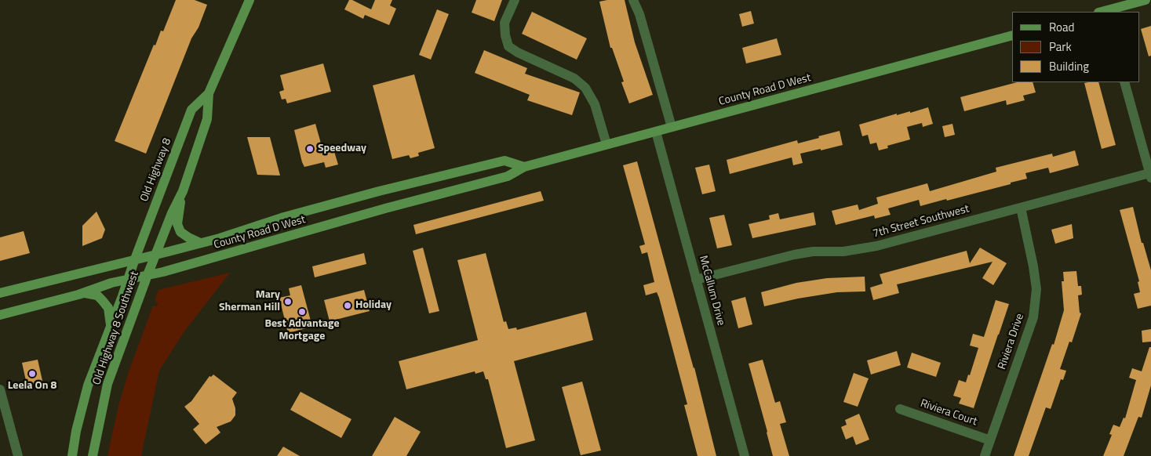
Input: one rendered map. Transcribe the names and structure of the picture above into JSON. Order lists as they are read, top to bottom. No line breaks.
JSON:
{"streets":{"main road":["County Road D West","Old Highway 8","Old Highway 8 Southwest"],"street":["7th Street Southwest","McCallum Drive","Riviera Drive","Riviera Court"]},"crossings":[["County Road D West","Old Highway 8"],["County Road D West","McCallum Drive"],["County Road D West","Old Highway 8 Southwest"],["Old Highway 8","Old Highway 8 Southwest"],["7th Street Southwest","McCallum Drive"],["7th Street Southwest","Riviera Drive"],["Riviera Drive","Riviera Court"]],"places":["Speedway","Mary Sherman Hill","Holiday","Best Advantage Mortgage","Leela On 8"],"legend":["Road","Park","Building"]}
